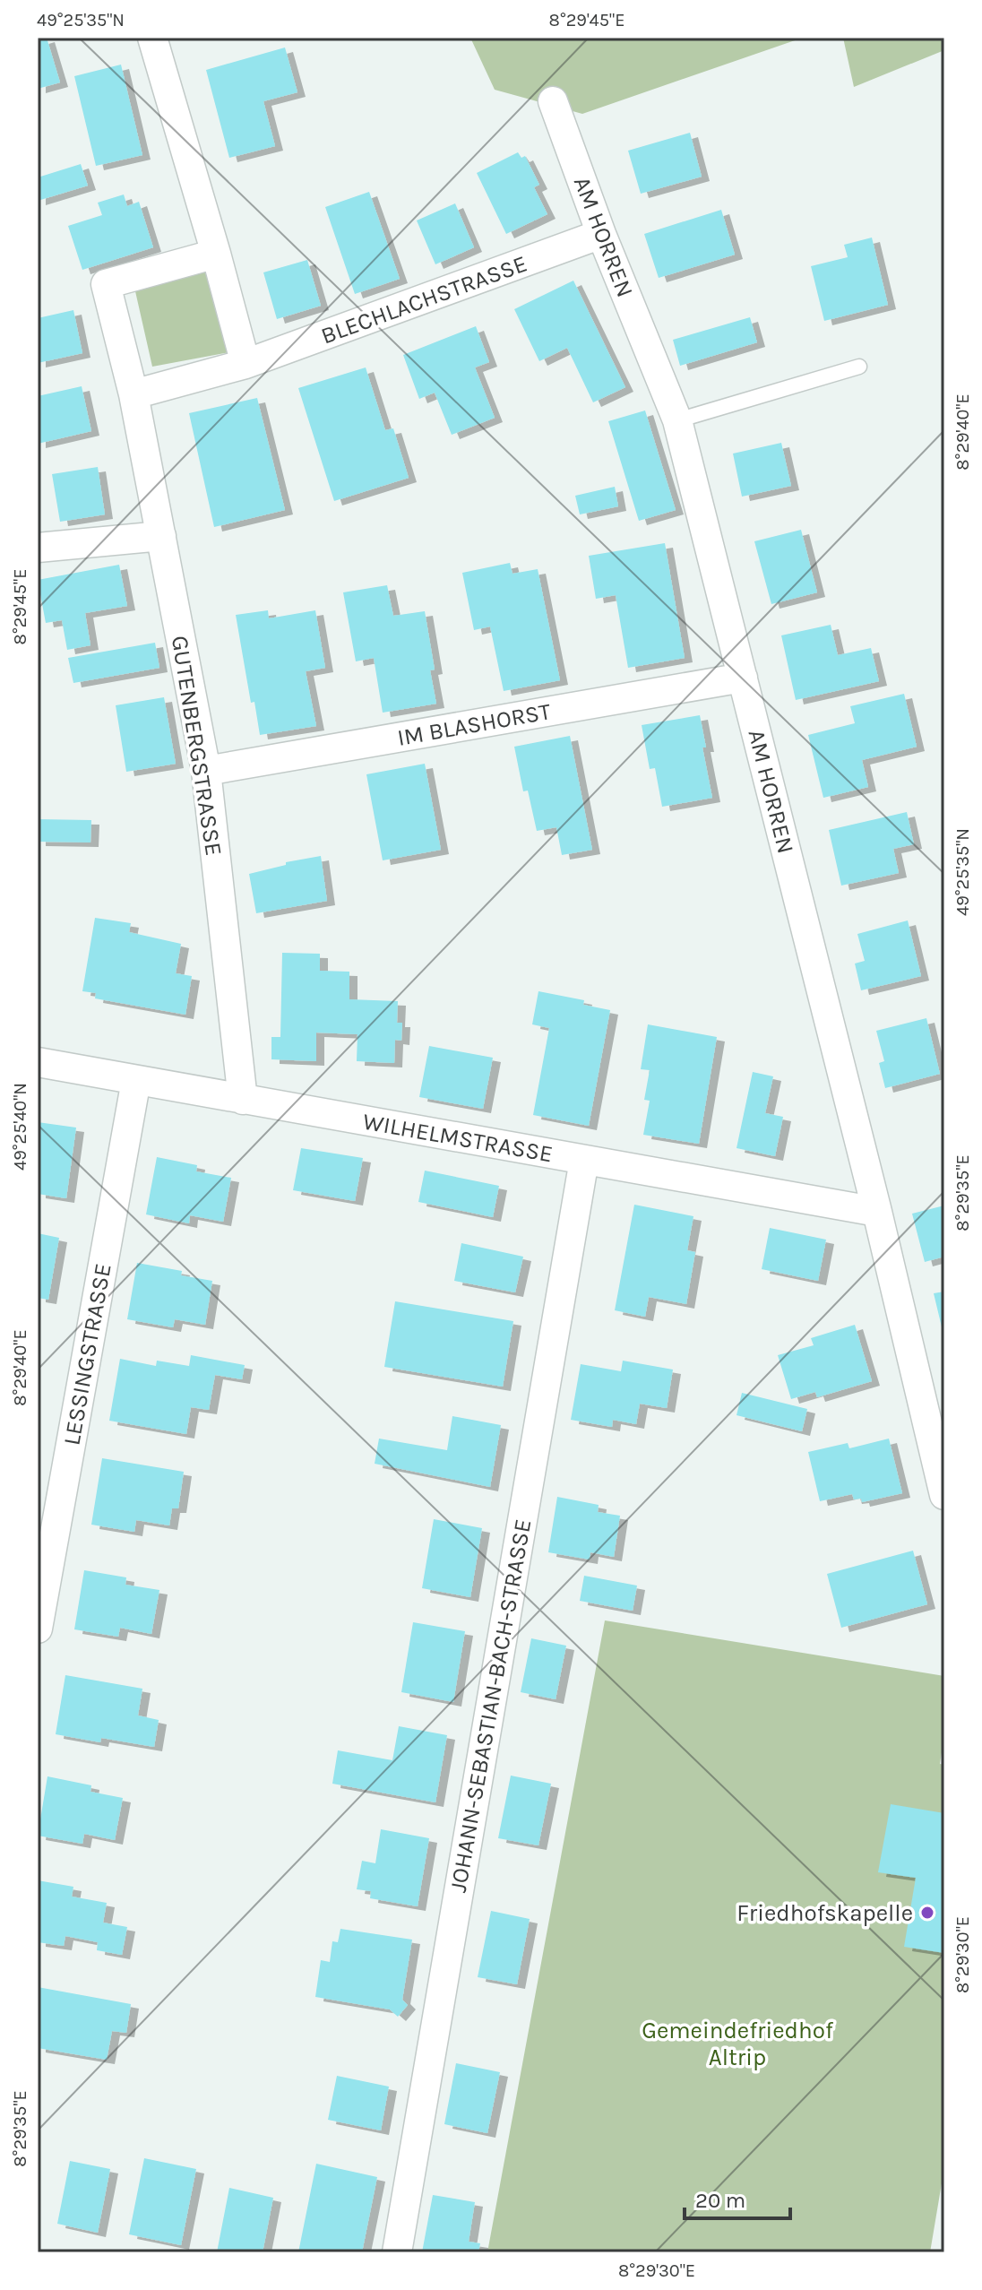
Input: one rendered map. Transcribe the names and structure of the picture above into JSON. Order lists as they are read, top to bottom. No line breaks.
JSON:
{"streets":{"street":["AM HORREN","BLECHLACHSTRASSE","IM BLASHORST","GUTENBERGSTRASSE","WILHELMSTRASSE","LESSINGSTRASSE","JOHANN-SEBASTIAN-BACH-STRASSE"]},"crossings":[["AM HORREN","BLECHLACHSTRASSE"],["AM HORREN","IM BLASHORST"],["AM HORREN","WILHELMSTRASSE"],["IM BLASHORST","GUTENBERGSTRASSE"],["GUTENBERGSTRASSE","WILHELMSTRASSE"],["WILHELMSTRASSE","LESSINGSTRASSE"],["WILHELMSTRASSE","JOHANN-SEBASTIAN-BACH-STRASSE"]],"parks":["Gemeindefriedhof Altrip"],"places":["Friedhofskapelle"],"scale_bar":"20 m","coordinates":["49°25'35\"N","8°29'45\"E","8°29'40\"E","49°25'40\"N","8°29'35\"E","8°29'30\"E"]}
